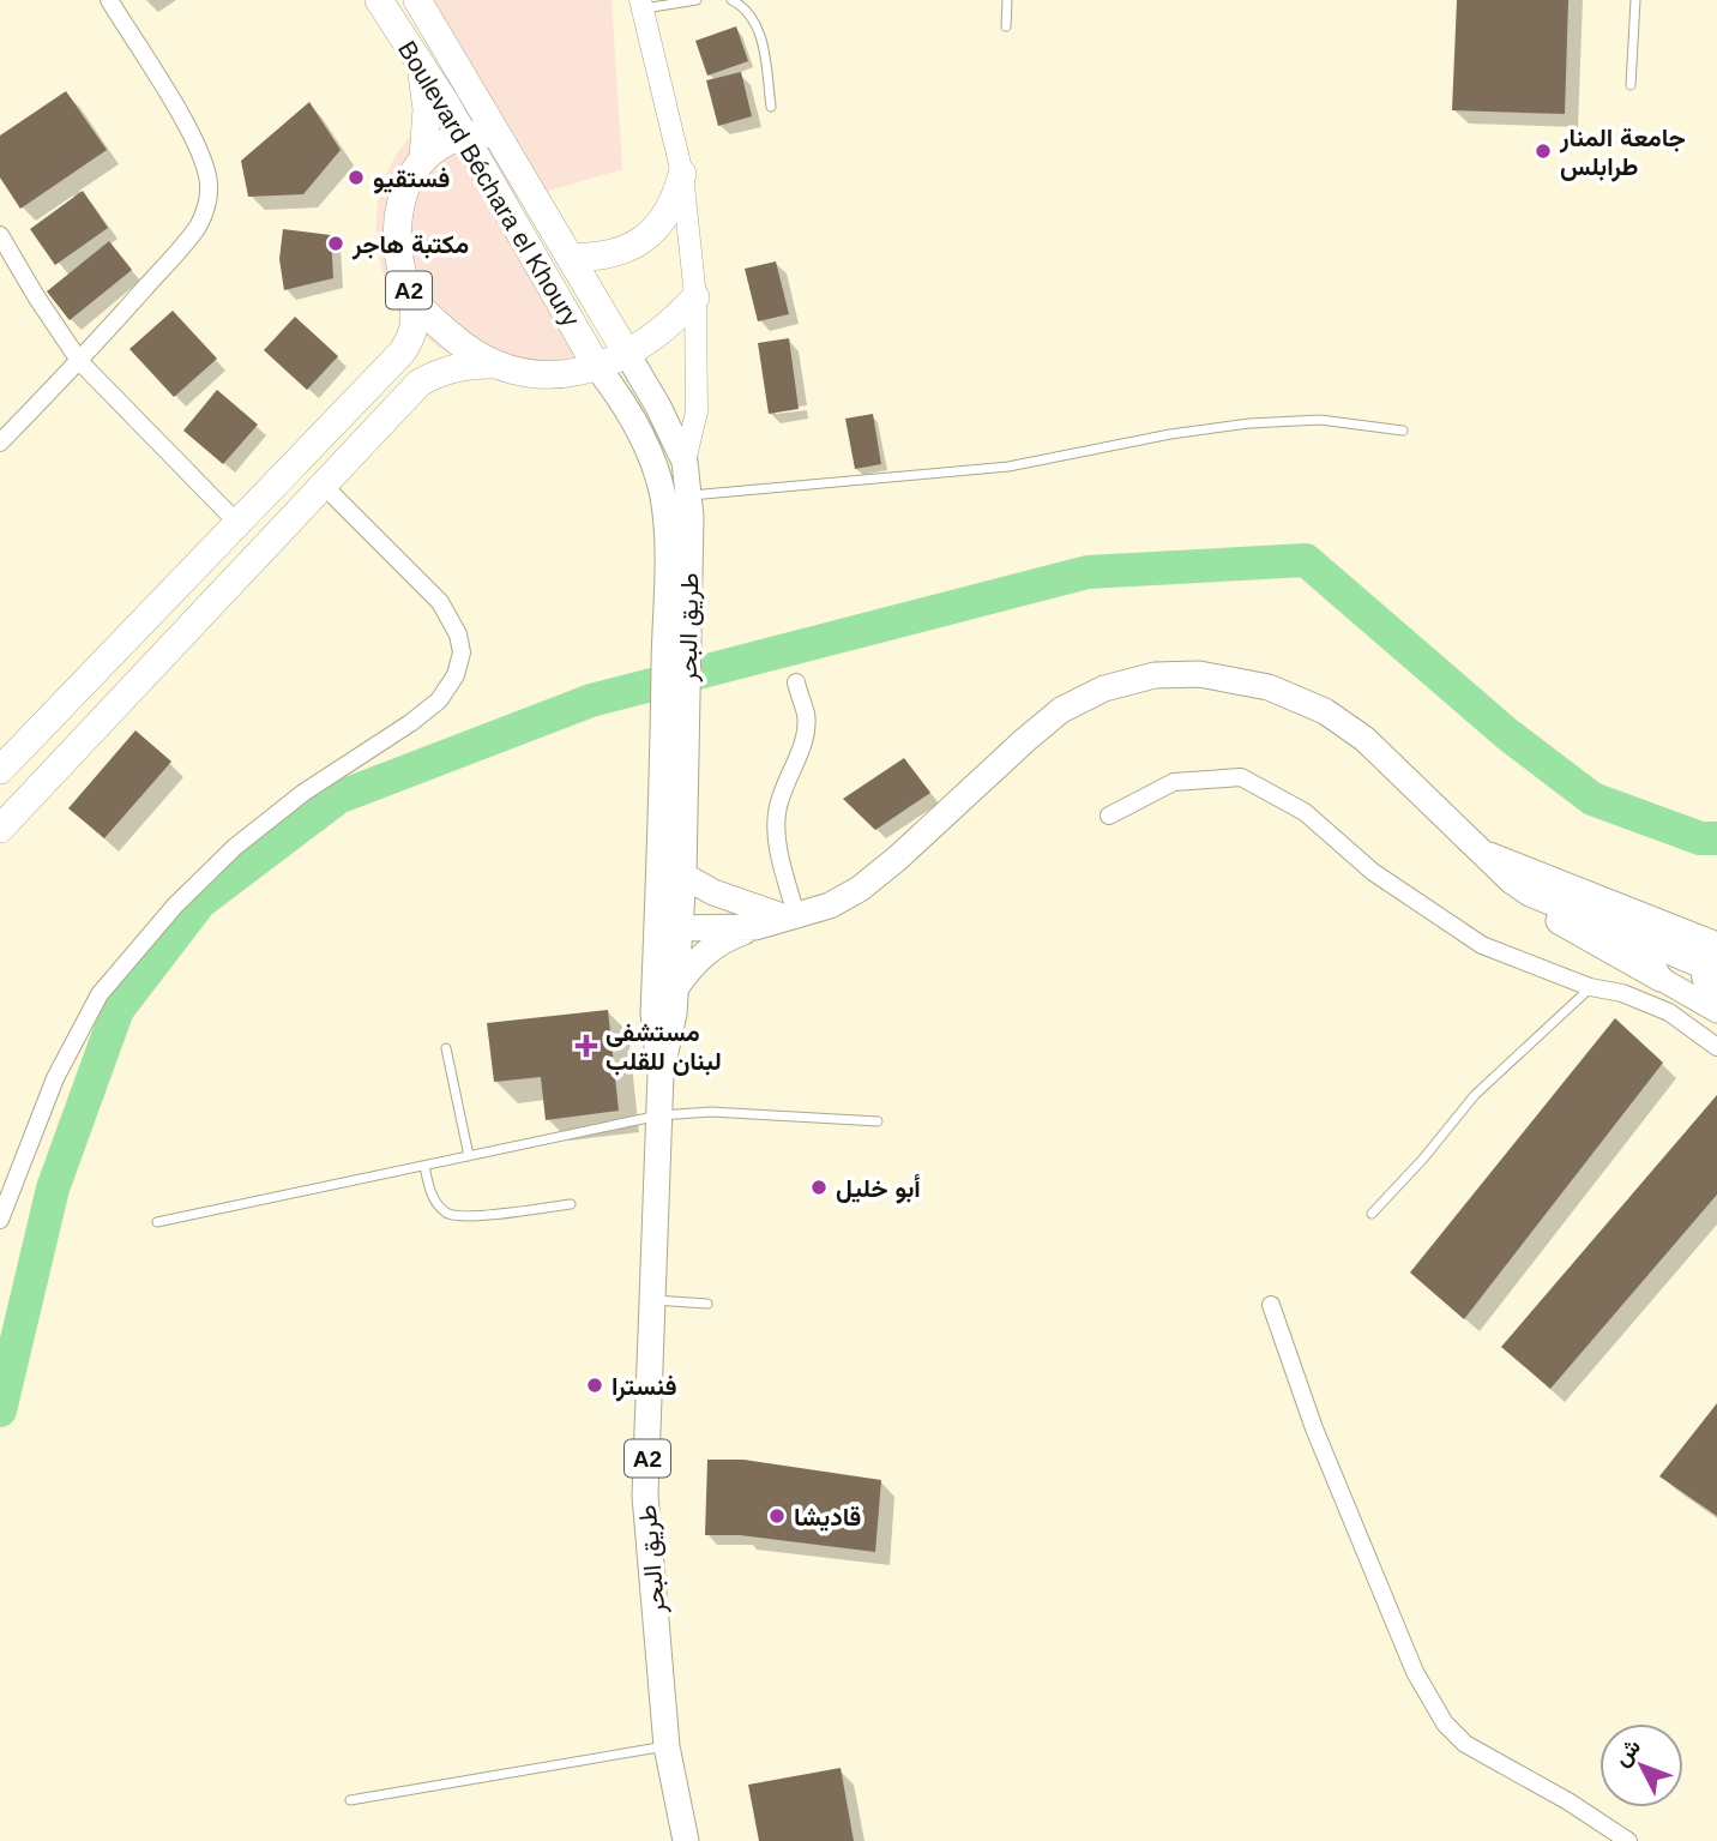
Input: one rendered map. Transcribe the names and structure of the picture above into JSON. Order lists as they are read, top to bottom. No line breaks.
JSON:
{"streets":{"highway":["Boulevard Béchara el Khoury","A2","طريق البحر"]},"crossings":[["Boulevard Béchara el Khoury","A2"],["Boulevard Béchara el Khoury","طريق البحر"],["A2","طريق البحر"]],"places":{"other":["جامعة المنار طرابلس","فستقيو","مكتبة هاجر","أبو خليل","فنسترا","قاديشا"],"health":["مستشفى لبنان للقلب"]},"north":"top left"}
